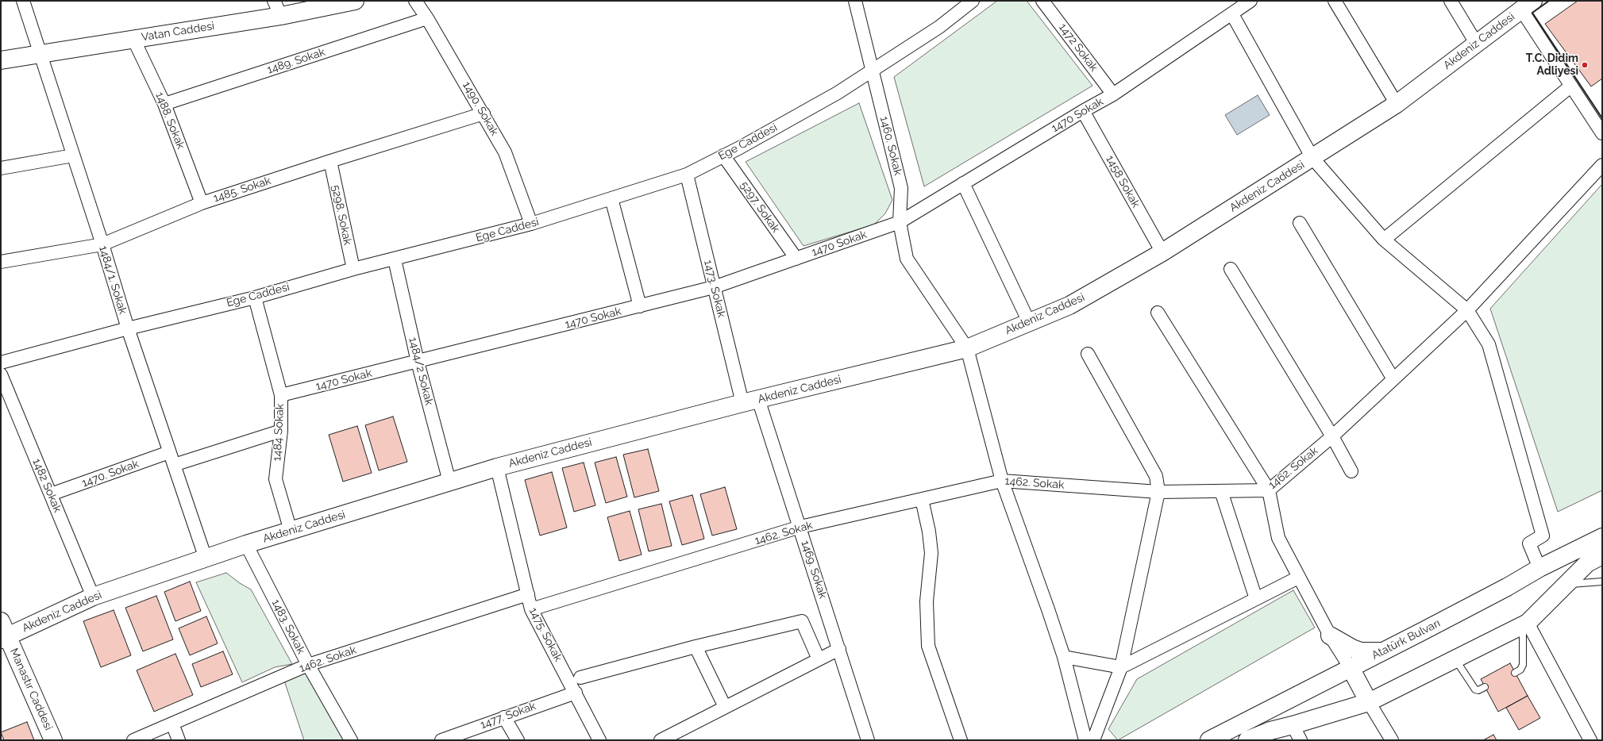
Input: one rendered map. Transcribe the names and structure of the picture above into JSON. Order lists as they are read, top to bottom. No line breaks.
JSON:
{"streets":{"street":["Vatan Caddesi","Akdeniz Caddesi","1472 Sokak","1489. Sokak","1490. Sokak","1470 Sokak","1488. Sokak","Ege Caddesi","1460. Sokak","1458 Sokak","1485. Sokak","5297. Sokak","5298. Sokak","1484/1. Sokak","1473. Sokak","1484/2 Sokak","1484 Sokak","1462. Sokak","1470. Sokak","1482 Sokak","1469. Sokak","1483. Sokak","1475. Sokak","Atatürk Bulvarı","Manastır Caddesi","1477. Sokak"]},"crossings":[["Vatan Caddesi","1488. Sokak"],["Vatan Caddesi","1484/1. Sokak"],["Akdeniz Caddesi","1458 Sokak"],["Akdeniz Caddesi","1484/1. Sokak"],["Akdeniz Caddesi","1473. Sokak"],["Akdeniz Caddesi","1484/2 Sokak"],["Akdeniz Caddesi","1484 Sokak"],["Akdeniz Caddesi","1482 Sokak"],["Akdeniz Caddesi","1469. Sokak"],["Akdeniz Caddesi","1483. Sokak"],["Akdeniz Caddesi","1475. Sokak"],["Akdeniz Caddesi","Manastır Caddesi"],["1472 Sokak","1470 Sokak"],["1489. Sokak","1490. Sokak"],["1489. Sokak","1488. Sokak"],["1490. Sokak","Ege Caddesi"],["1490. Sokak","1485. Sokak"],["1470 Sokak","1460. Sokak"],["1470 Sokak","1458 Sokak"],["1470 Sokak","5297. Sokak"],["1470 Sokak","1473. Sokak"],["1470 Sokak","1484/2 Sokak"],["1470 Sokak","1484 Sokak"],["1488. Sokak","1485. Sokak"],["Ege Caddesi","1460. Sokak"],["Ege Caddesi","5297. Sokak"],["Ege Caddesi","5298. Sokak"],["Ege Caddesi","1484/1. Sokak"],["Ege Caddesi","1473. Sokak"],["Ege Caddesi","1484/2 Sokak"],["Ege Caddesi","1484 Sokak"],["1485. Sokak","5298. Sokak"],["1485. Sokak","1484/1. Sokak"],["1484/1. Sokak","1470. Sokak"],["1473. Sokak","1469. Sokak"],["1462. Sokak","1469. Sokak"],["1462. Sokak","1483. Sokak"],["1462. Sokak","1475. Sokak"],["1470. Sokak","1482 Sokak"],["1475. Sokak","1477. Sokak"]],"places":["T.C. Didim Adliyesi"]}
